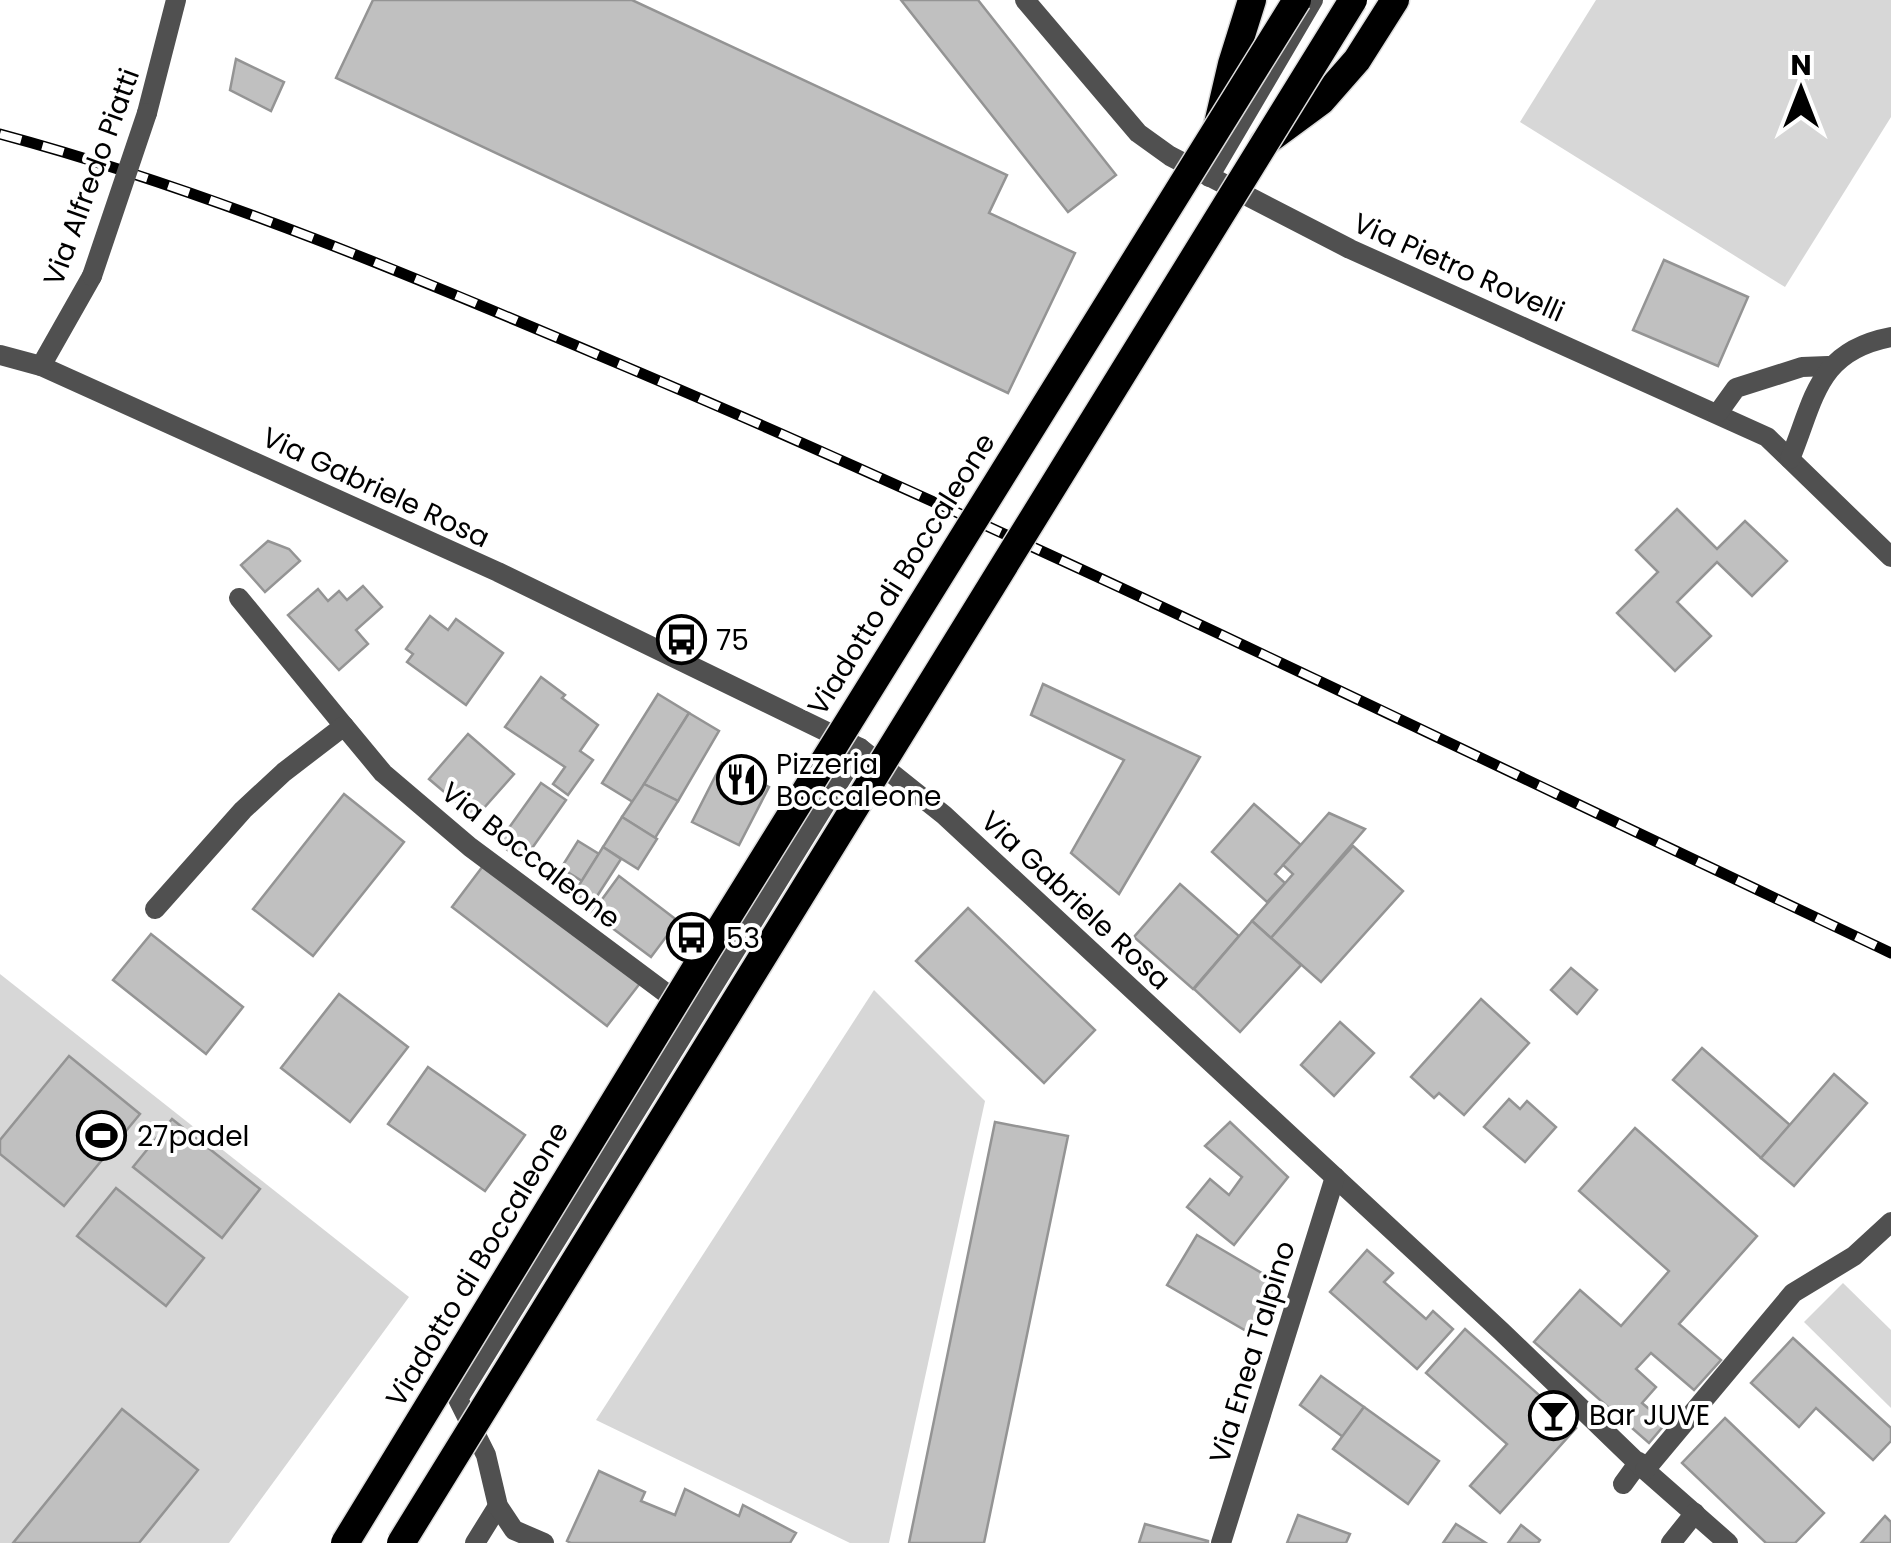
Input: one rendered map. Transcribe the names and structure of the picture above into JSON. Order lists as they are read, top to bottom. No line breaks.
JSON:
{"streets":{"highway":["Viadotto di Boccaleone"],"street":["Via Alfredo Piatti","Via Pietro Rovelli","Via Gabriele Rosa","Via Boccaleone","Via Enea Talpino"]},"crossings":[["Via Alfredo Piatti","Via Gabriele Rosa"],["Via Gabriele Rosa","Via Enea Talpino"]],"places":{"bus stop":["75","53"],"restaurant":["Pizzeria Boccaleone"],"sports":["27padel"],"bar":["Bar JUVE"]},"north":"top"}
